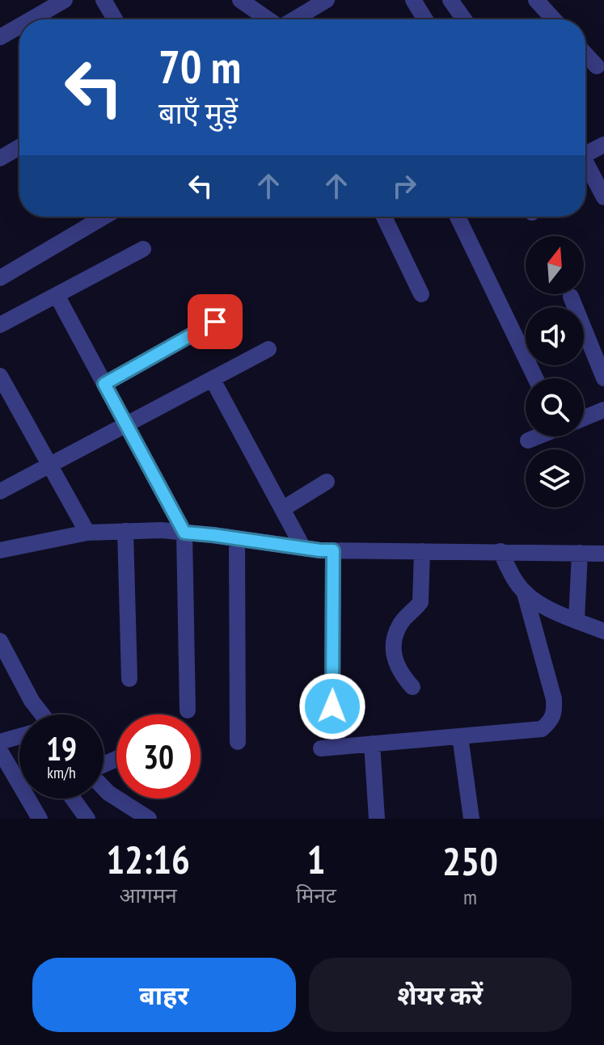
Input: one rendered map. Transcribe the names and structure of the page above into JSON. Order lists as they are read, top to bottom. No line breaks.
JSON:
{"north":"top","page":{"turn":["70 m","बाएँ मुड़ें"],"speed":"19 km/h","limit":"30","eta":["12:16","आगमन","1","मिनट","250","m"],"buttons":["बाहर","शेयर करें"]}}
